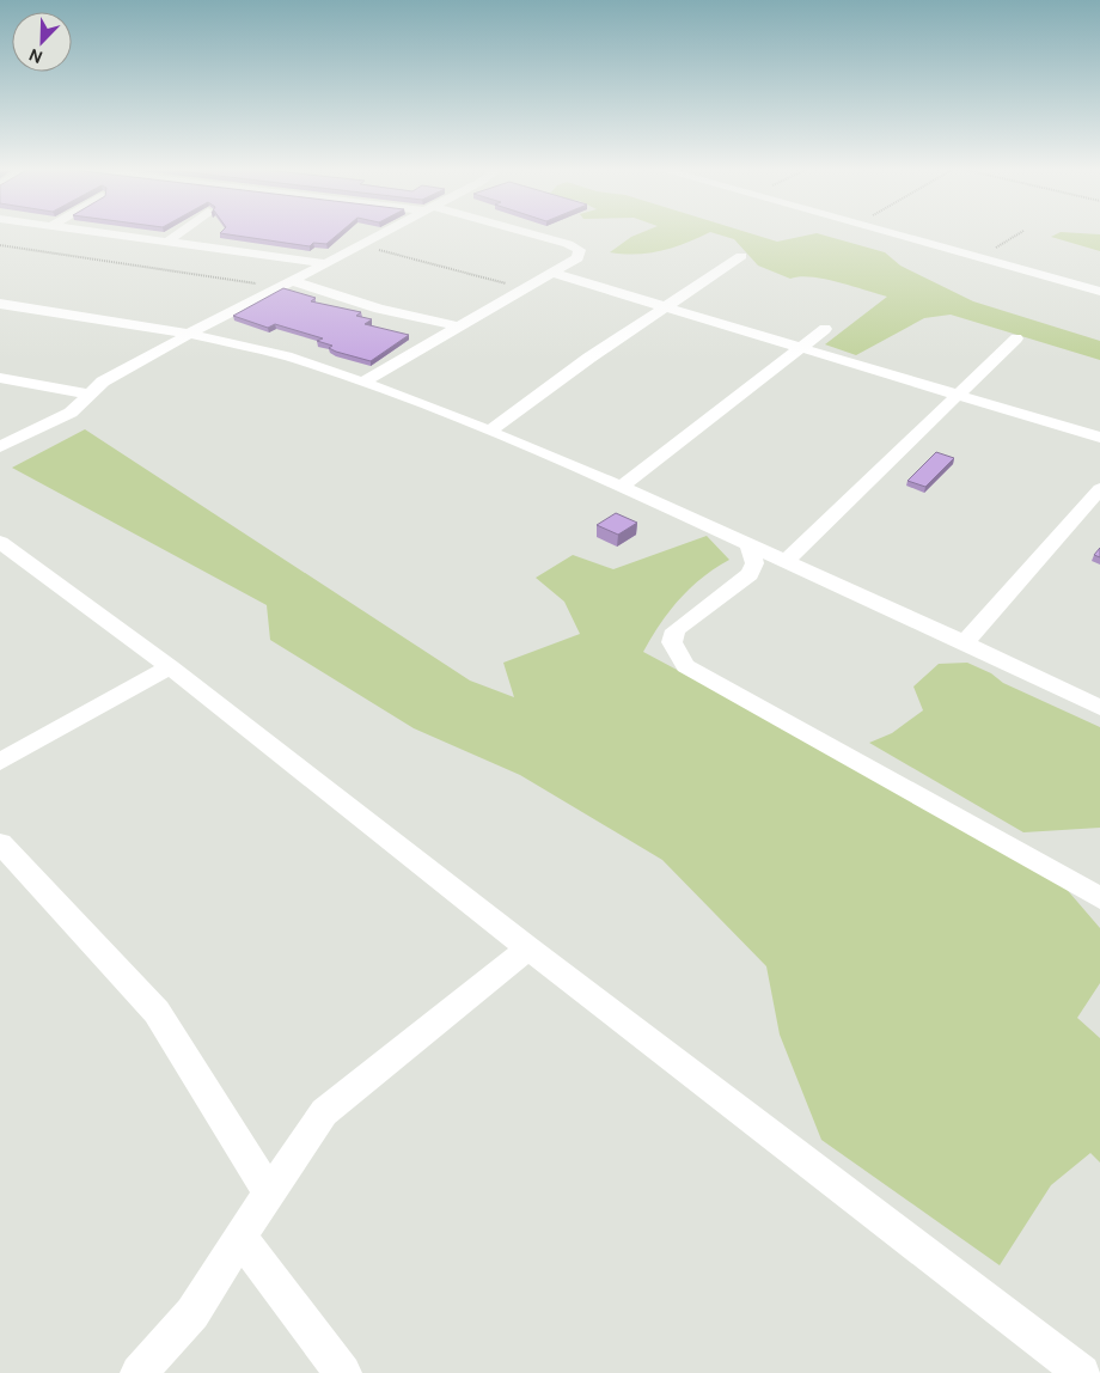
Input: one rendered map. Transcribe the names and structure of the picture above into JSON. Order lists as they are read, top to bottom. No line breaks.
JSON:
{"north":"bottom left"}
